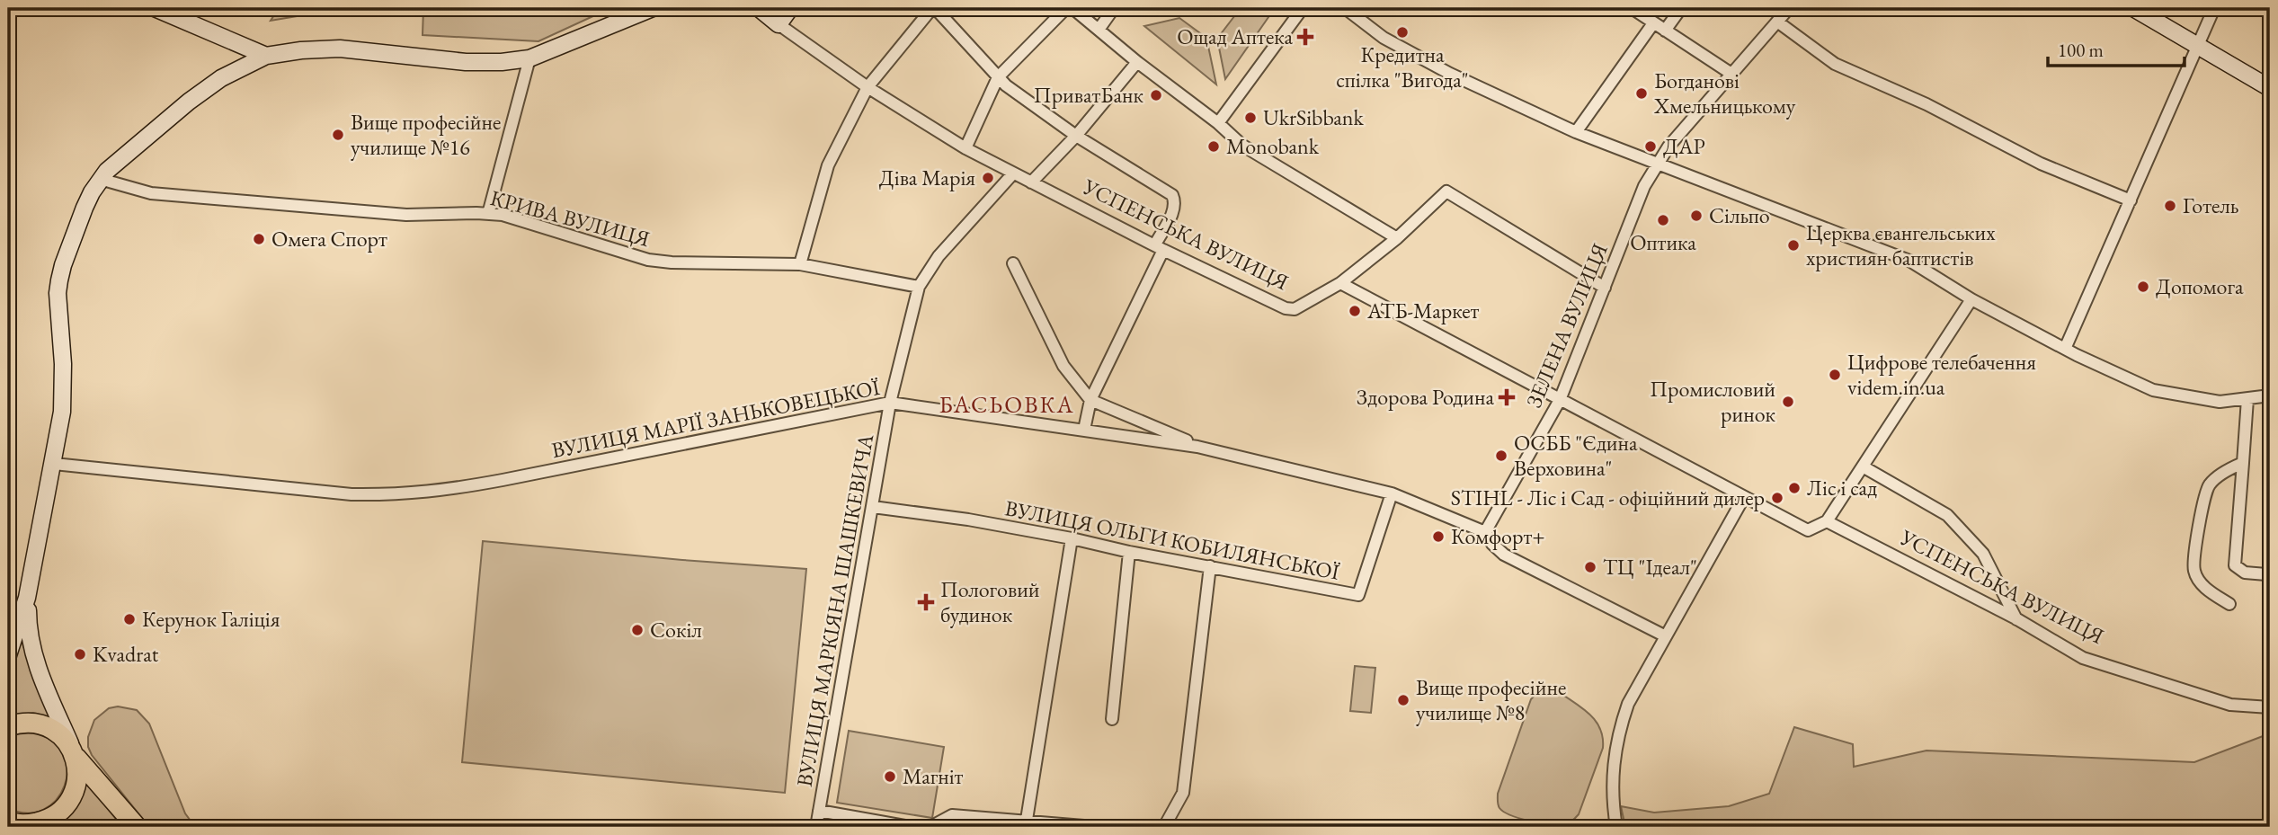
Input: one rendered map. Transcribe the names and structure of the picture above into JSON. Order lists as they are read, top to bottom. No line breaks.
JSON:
{"streets":{"main road":["УСПЕНСЬКА ВУЛИЦЯ"],"street":["КРИВА ВУЛИЦЯ","ЗЕЛЕНА ВУЛИЦЯ","ВУЛИЦЯ МАРІЇ ЗАНЬКОВЕЦЬКОЇ","ВУЛИЦЯ ОЛЬГИ КОБИЛЯНСЬКОЇ","ВУЛИЦЯ МАРКІЯНА ШАШКЕВИЧА"]},"crossings":[["КРИВА ВУЛИЦЯ","ВУЛИЦЯ МАРКІЯНА ШАШКЕВИЧА"],["УСПЕНСЬКА ВУЛИЦЯ","ВУЛИЦЯ МАРКІЯНА ШАШКЕВИЧА"],["ЗЕЛЕНА ВУЛИЦЯ","ВУЛИЦЯ МАРІЇ ЗАНЬКОВЕЦЬКОЇ"],["ВУЛИЦЯ МАРІЇ ЗАНЬКОВЕЦЬКОЇ","ВУЛИЦЯ ОЛЬГИ КОБИЛЯНСЬКОЇ"],["ВУЛИЦЯ МАРІЇ ЗАНЬКОВЕЦЬКОЇ","ВУЛИЦЯ МАРКІЯНА ШАШКЕВИЧА"],["ВУЛИЦЯ ОЛЬГИ КОБИЛЯНСЬКОЇ","ВУЛИЦЯ МАРКІЯНА ШАШКЕВИЧА"]],"districts":["БАСЬОВКА"],"places":{"other":["Кредитна спілка \"Вигода\"","Богданові Хмельницькому","ПриватБанк","UkrSibbank","Вище професійне училище №16","Monobank","ДАР","Діва Марія","Готель","Сільпо","Оптика","Омега Спорт","Церква євангельських християн баптистів","Допомога","АТБ-Маркет","Цифрове телебачення videm.in.ua","Промисловий ринок","ОСББ \"Єдина Верховина\"","Ліс і сад","STIHL - Ліс і Сад - офіційний дилер","Комфорт+","ТЦ \"Ідеал\"","Керунок Галіція","Сокіл","Kvadrat","Вище професійне училище №8","Магніт"],"health":["Ощад Аптека","Здорова Родина","Пологовий будинок"]},"scale_bar":"100 m"}
